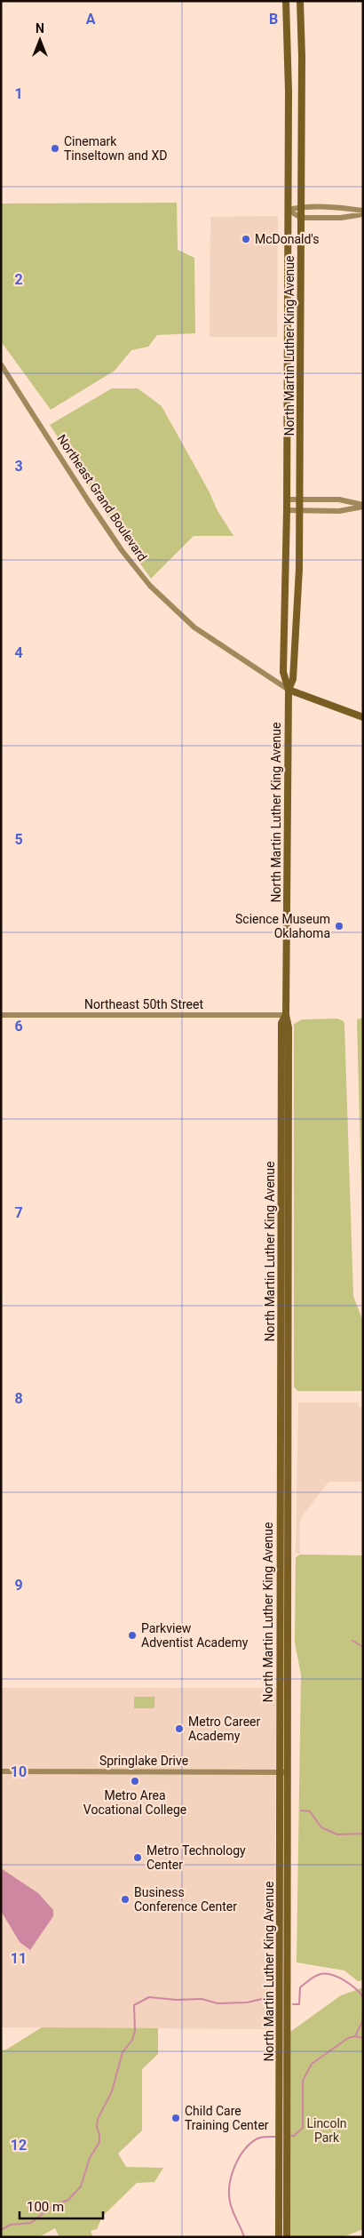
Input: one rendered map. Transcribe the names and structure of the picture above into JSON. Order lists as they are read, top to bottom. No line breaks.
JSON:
{"streets":{"main road":["North Martin Luther King Avenue"],"street":["Northeast Grand Boulevard","Northeast 50th Street","Springlake Drive"]},"crossings":[["North Martin Luther King Avenue","Northeast Grand Boulevard"],["North Martin Luther King Avenue","Northeast 50th Street"],["North Martin Luther King Avenue","Springlake Drive"]],"parks":["Lincoln Park"],"places":["Cinemark Tinseltown and XD","McDonald's","Science Museum Oklahoma","Parkview Adventist Academy","Metro Career Academy","Metro Area Vocational College","Metro Technology Center","Business Conference Center","Child Care Training Center"],"scale_bar":"100 m","north":"top","grid":{"columns":["A","B"],"rows":["1","2","3","4","5","6","7","8","9","10","11","12"]}}
